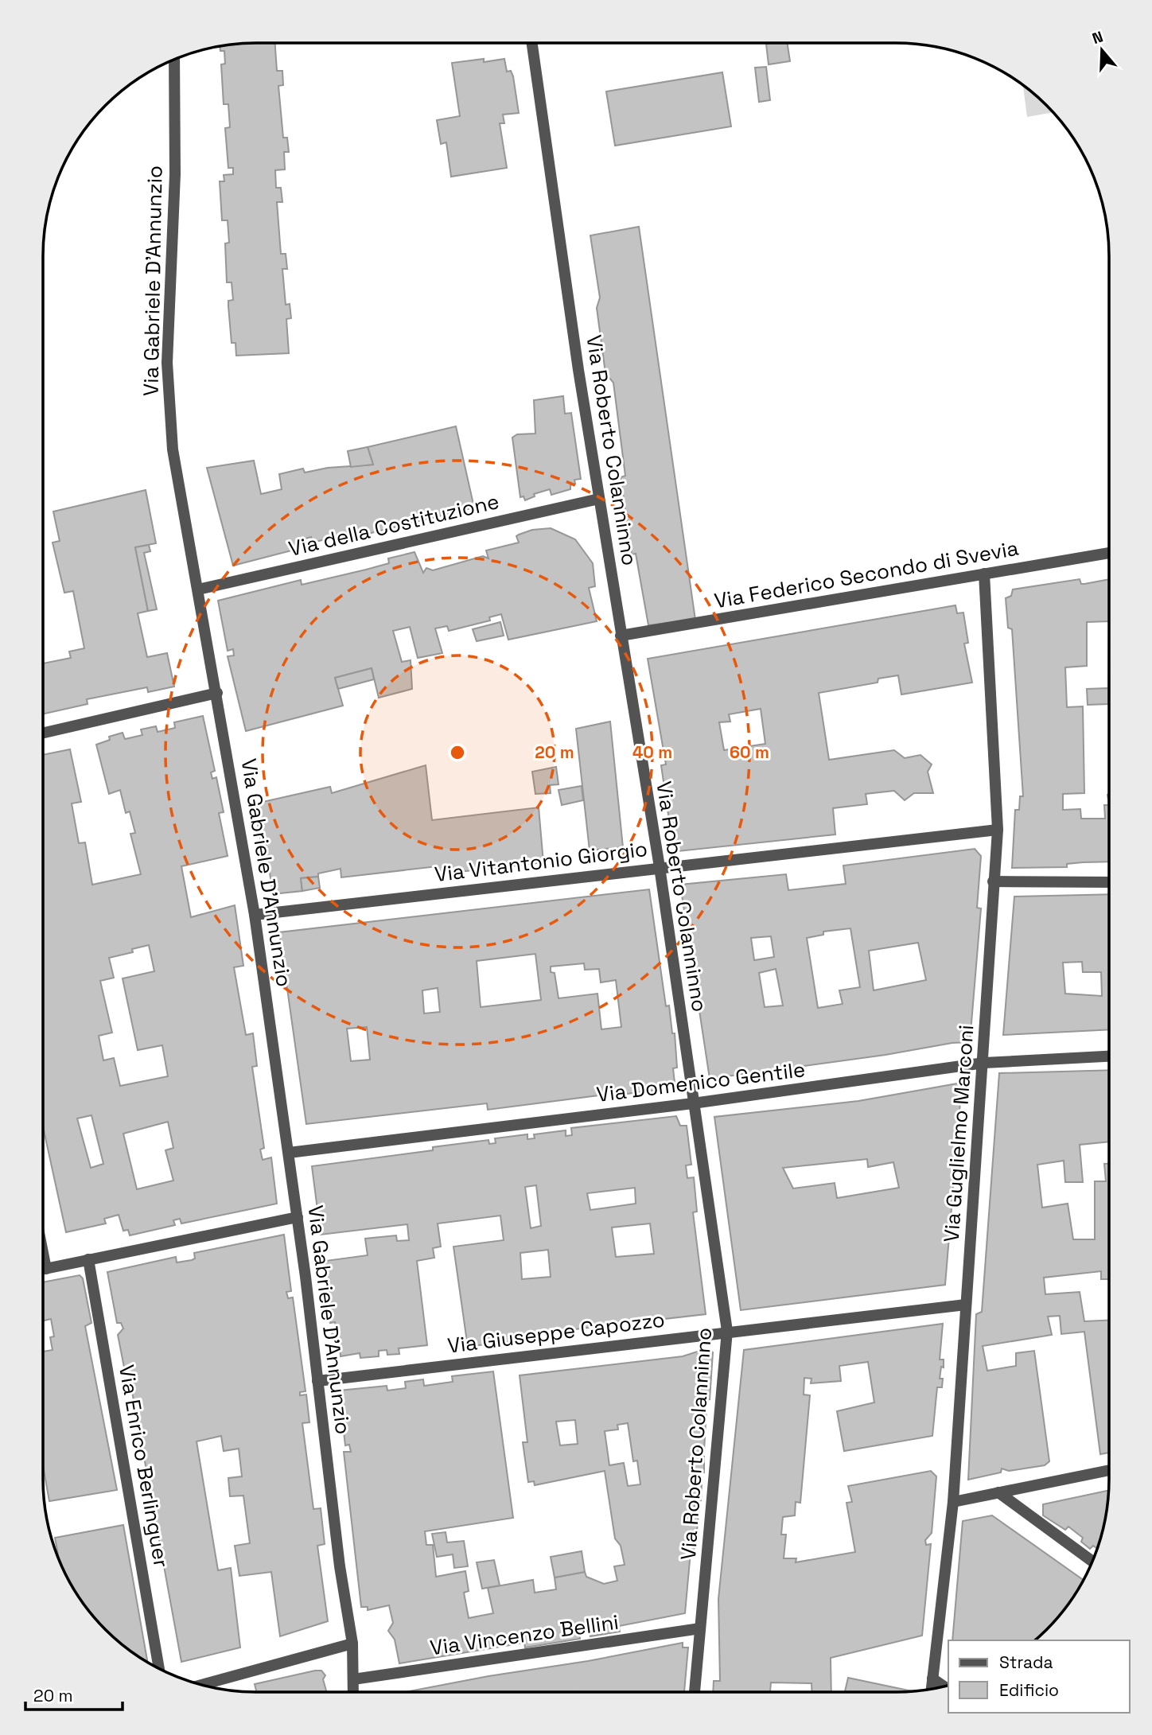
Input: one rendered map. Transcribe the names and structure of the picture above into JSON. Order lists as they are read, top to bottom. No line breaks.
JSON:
{"streets":{"street":["Via Gabriele D'Annunzio","Via Roberto Colanninno","Via della Costituzione","Via Federico Secondo di Svevia","Via Vitantonio Giorgio","Via Domenico Gentile","Via Guglielmo Marconi","Via Giuseppe Capozzo","Via Enrico Berlinguer","Via Vincenzo Bellini"]},"crossings":[["Via Gabriele D'Annunzio","Via della Costituzione"],["Via Gabriele D'Annunzio","Via Vitantonio Giorgio"],["Via Gabriele D'Annunzio","Via Domenico Gentile"],["Via Gabriele D'Annunzio","Via Giuseppe Capozzo"],["Via Gabriele D'Annunzio","Via Vincenzo Bellini"],["Via Roberto Colanninno","Via della Costituzione"],["Via Roberto Colanninno","Via Federico Secondo di Svevia"],["Via Roberto Colanninno","Via Vitantonio Giorgio"],["Via Roberto Colanninno","Via Domenico Gentile"],["Via Roberto Colanninno","Via Giuseppe Capozzo"],["Via Roberto Colanninno","Via Vincenzo Bellini"],["Via Federico Secondo di Svevia","Via Guglielmo Marconi"],["Via Vitantonio Giorgio","Via Guglielmo Marconi"],["Via Domenico Gentile","Via Guglielmo Marconi"],["Via Guglielmo Marconi","Via Giuseppe Capozzo"]],"legend":["Strada","Edificio"],"scale_bar":"20 m","north":"top","rings":["20 m","40 m","60 m"]}
